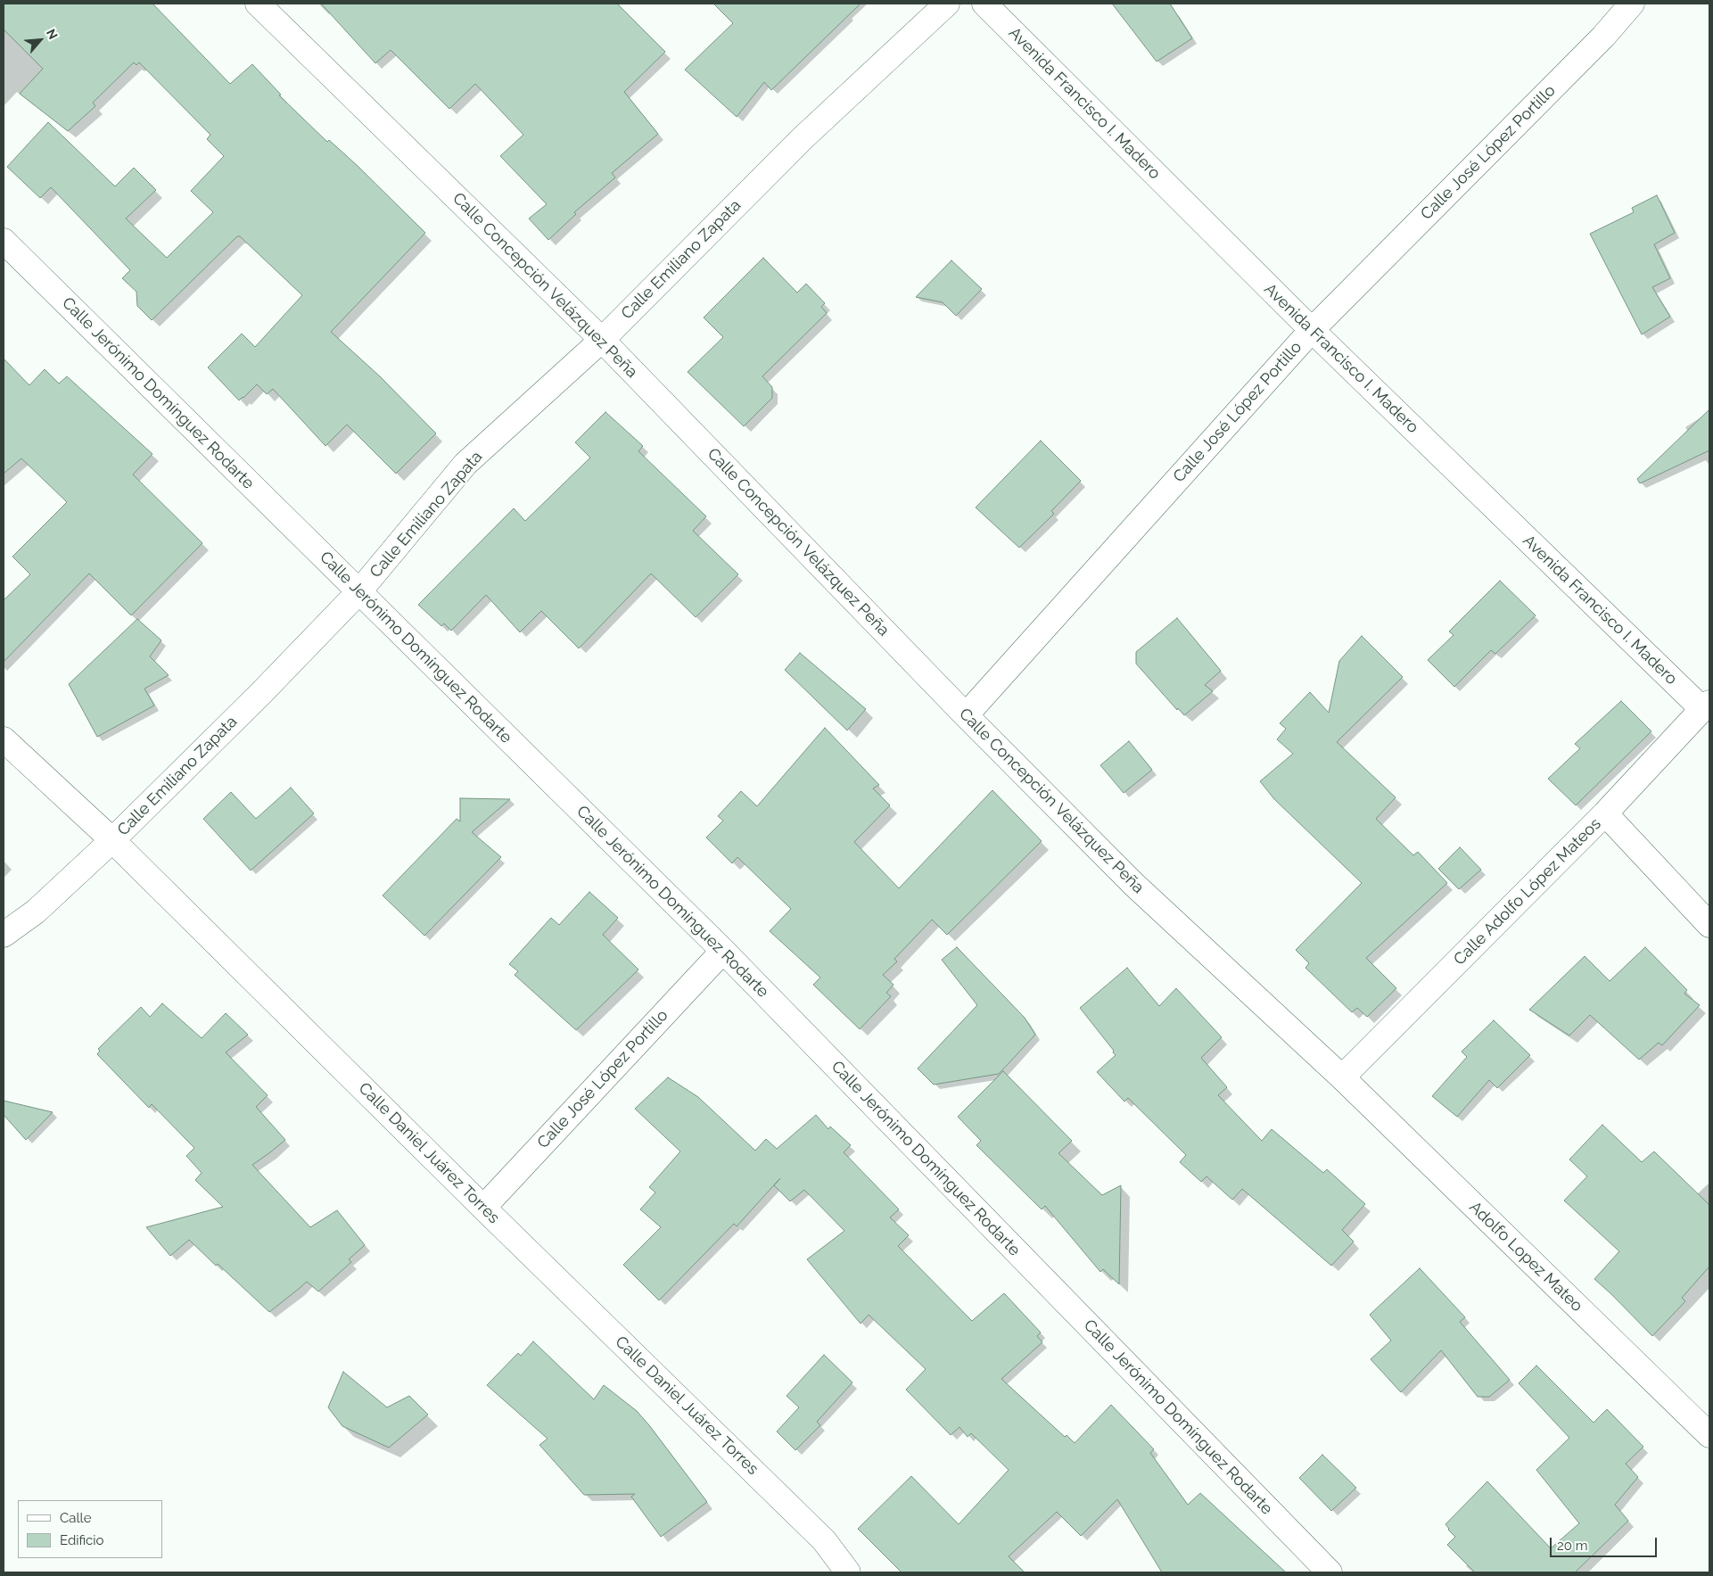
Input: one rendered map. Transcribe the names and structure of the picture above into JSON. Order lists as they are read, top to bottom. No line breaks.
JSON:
{"streets":{"street":["Avenida Francisco I. Madero","Calle José López Portillo","Calle Emiliano Zapata","Calle Concepción Velázquez Peña","Calle Jerónimo Domínguez Rodarte","Calle Adolfo López Mateos","Calle Daniel Juárez Torres","Adolfo Lopez Mateo"]},"crossings":[["Avenida Francisco I. Madero","Calle José López Portillo"],["Avenida Francisco I. Madero","Calle Adolfo López Mateos"],["Calle José López Portillo","Calle Concepción Velázquez Peña"],["Calle José López Portillo","Calle Jerónimo Domínguez Rodarte"],["Calle José López Portillo","Calle Daniel Juárez Torres"],["Calle Emiliano Zapata","Calle Concepción Velázquez Peña"],["Calle Emiliano Zapata","Calle Jerónimo Domínguez Rodarte"],["Calle Emiliano Zapata","Calle Daniel Juárez Torres"],["Calle Concepción Velázquez Peña","Calle Adolfo López Mateos"],["Calle Concepción Velázquez Peña","Adolfo Lopez Mateo"],["Calle Adolfo López Mateos","Adolfo Lopez Mateo"]],"legend":["Calle","Edificio"],"scale_bar":"20 m","north":"top right"}
